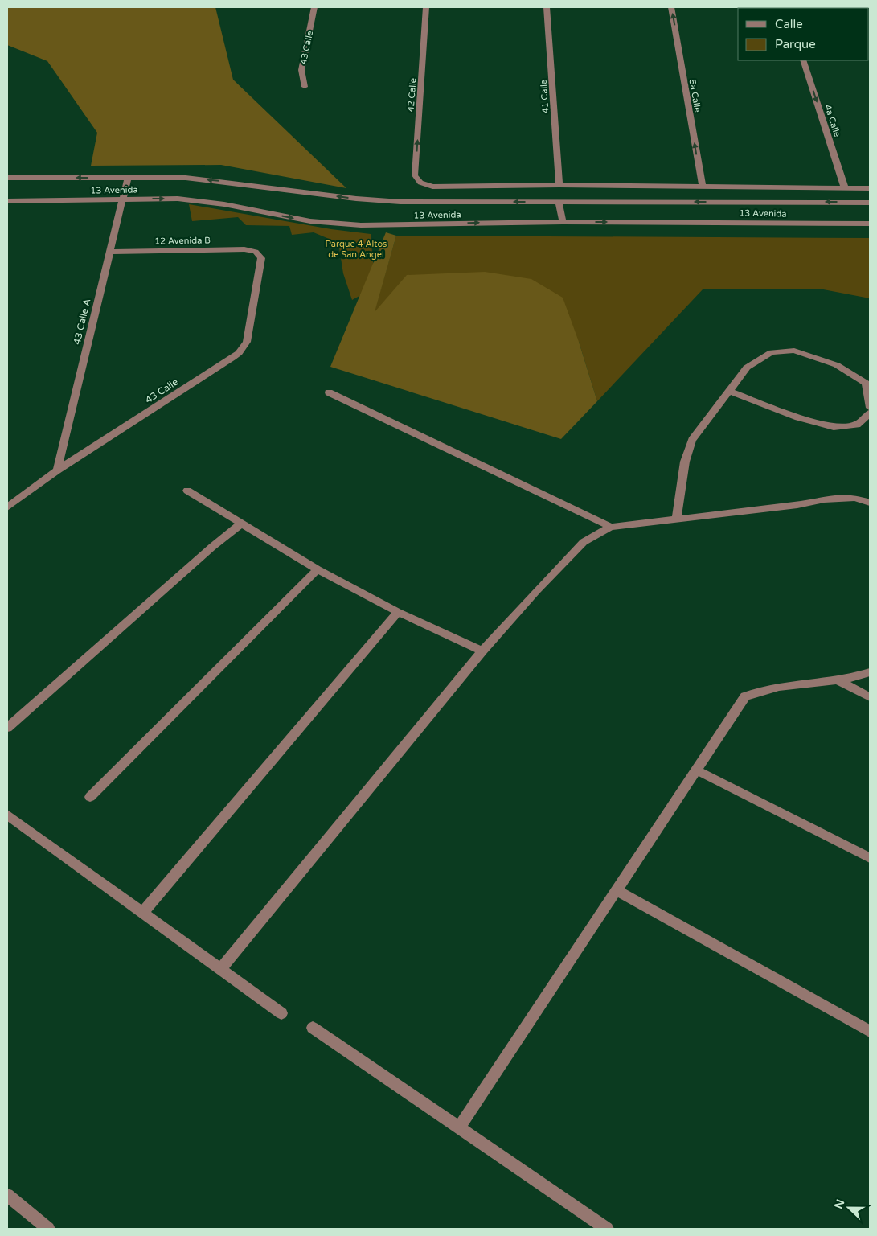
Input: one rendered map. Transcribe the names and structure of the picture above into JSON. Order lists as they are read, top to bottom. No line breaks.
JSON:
{"streets":{"street":["43 Calle","42 Calle","5a Calle","41 Calle","4a Calle","13 Avenida","12 Avenida B","43 Calle A"]},"crossings":[["43 Calle","12 Avenida B"],["43 Calle","43 Calle A"],["42 Calle","41 Calle"],["13 Avenida","43 Calle A"],["12 Avenida B","43 Calle A"]],"one_way":["5a Calle","4a Calle"],"parks":["Parque 4 Altos de San Angel"],"legend":["Calle","Parque"],"north":"left"}
